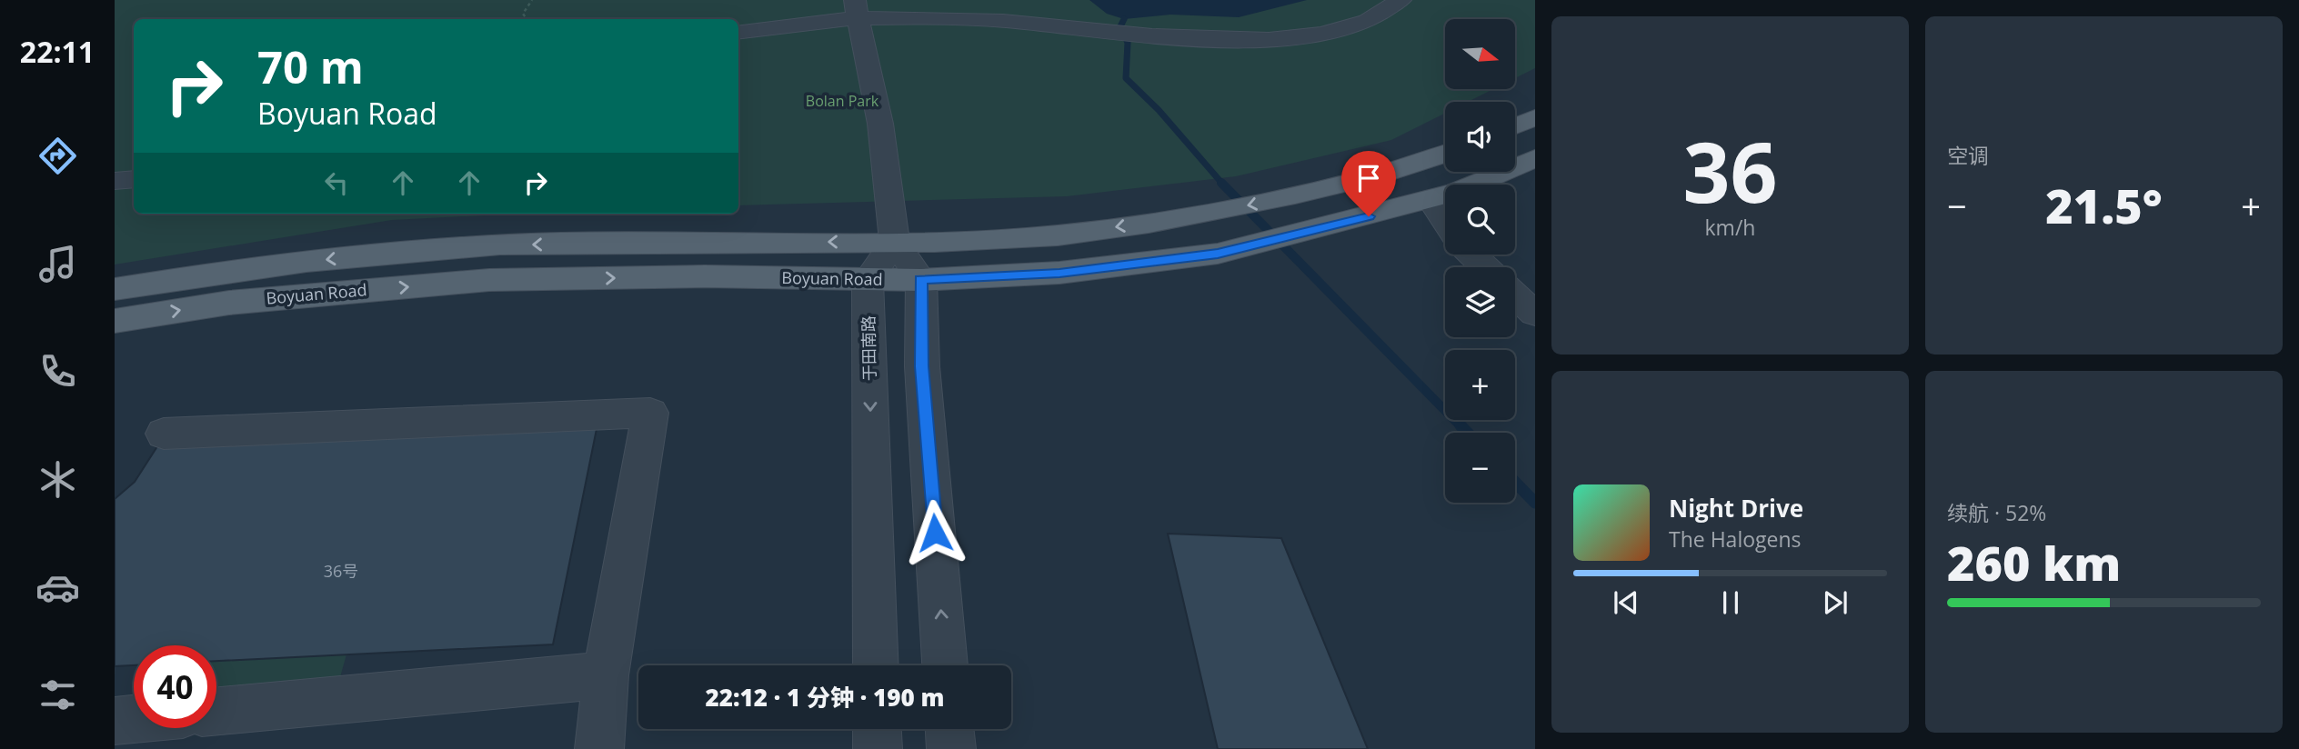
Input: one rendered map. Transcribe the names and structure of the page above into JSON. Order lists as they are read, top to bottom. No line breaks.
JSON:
{"streets":{"main road":["Boyuan Road"],"street":["于田南路"]},"crossings":[["Boyuan Road","于田南路"]],"parks":["Bolan Park"],"house_numbers":["36号"],"north":"right","page":{"tabs":"22:11","tile":[["36","km/h"],"空调",["续航 · 52%","260 km"]],"map_buttons":["+","−"],"turn":["70 m","Boyuan Road"],"heat":["−","21.5°","+"],"song":["Night Drive","The Halogens"],"limit":"40","trip":"22:12 · 1 分钟 · 190 m"}}
